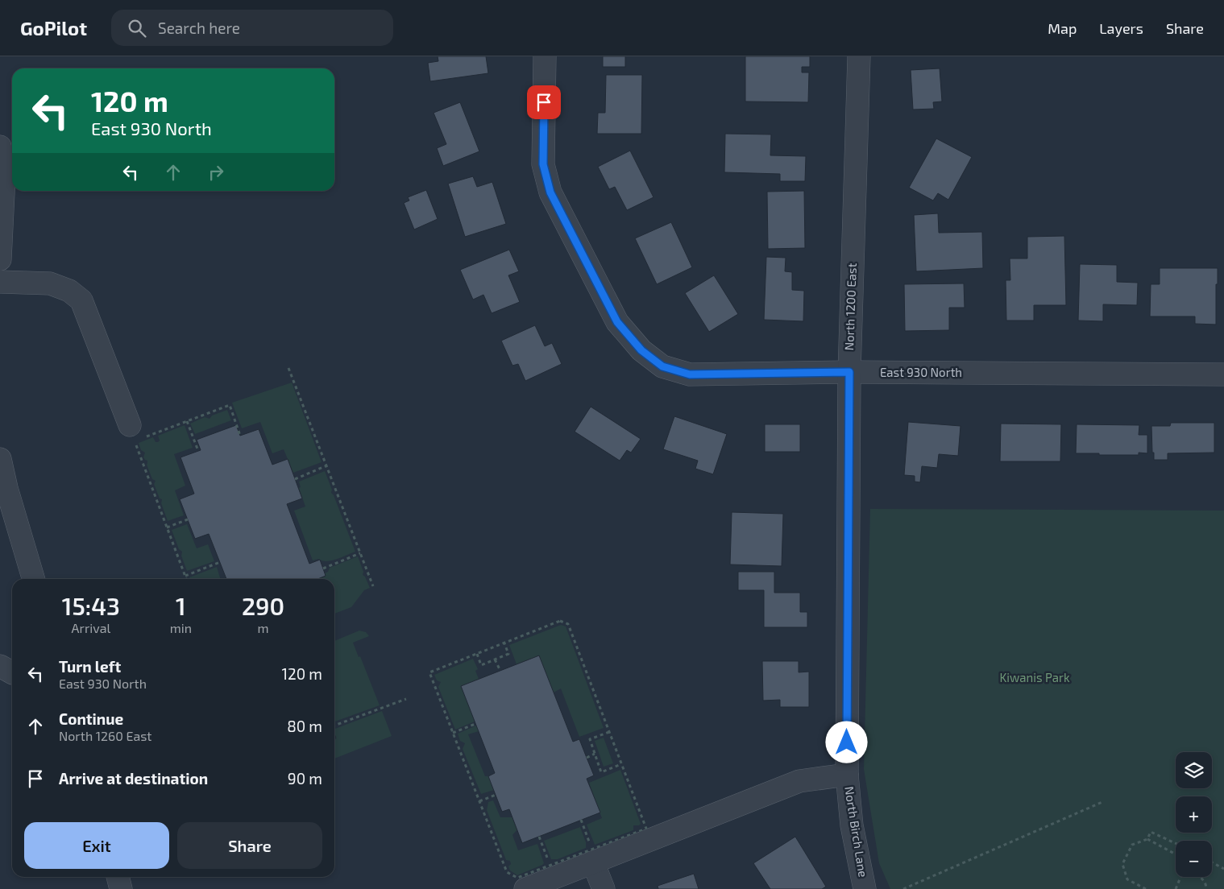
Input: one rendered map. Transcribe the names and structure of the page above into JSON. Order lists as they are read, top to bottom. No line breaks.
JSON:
{"streets":{"street":["North 1200 East","East 930 North","North Birch Lane"]},"crossings":[["North 1200 East","East 930 North"],["North 1200 East","North Birch Lane"]],"parks":["Kiwanis Park"],"page":{"header":"GoPilot","search":"Search here","nav":["Map","Layers","Share"],"turn":["120 m","East 930 North"],"eta":["15:43","Arrival","1","min","290","m"],"list":[{"name":"Turn left","note":"East 930 North","value":"120 m"},{"name":"Continue","note":"North 1260 East","value":"80 m"},{"name":"Arrive at destination","value":"90 m"}],"map_buttons":["+","−"],"buttons":["Exit","Share"]}}
